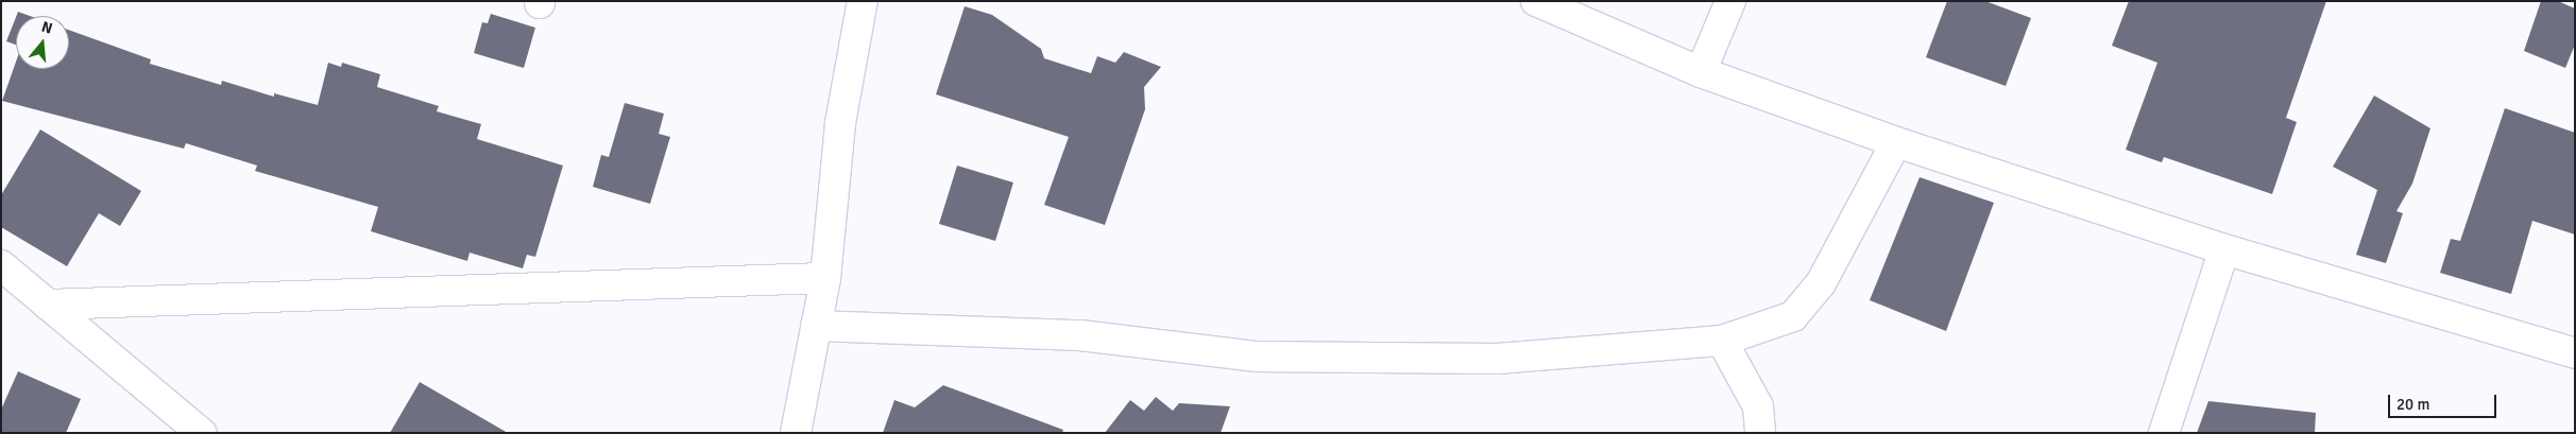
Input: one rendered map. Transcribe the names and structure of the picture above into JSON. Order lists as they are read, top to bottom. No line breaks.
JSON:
{"scale_bar":"20 m","north":"top"}
